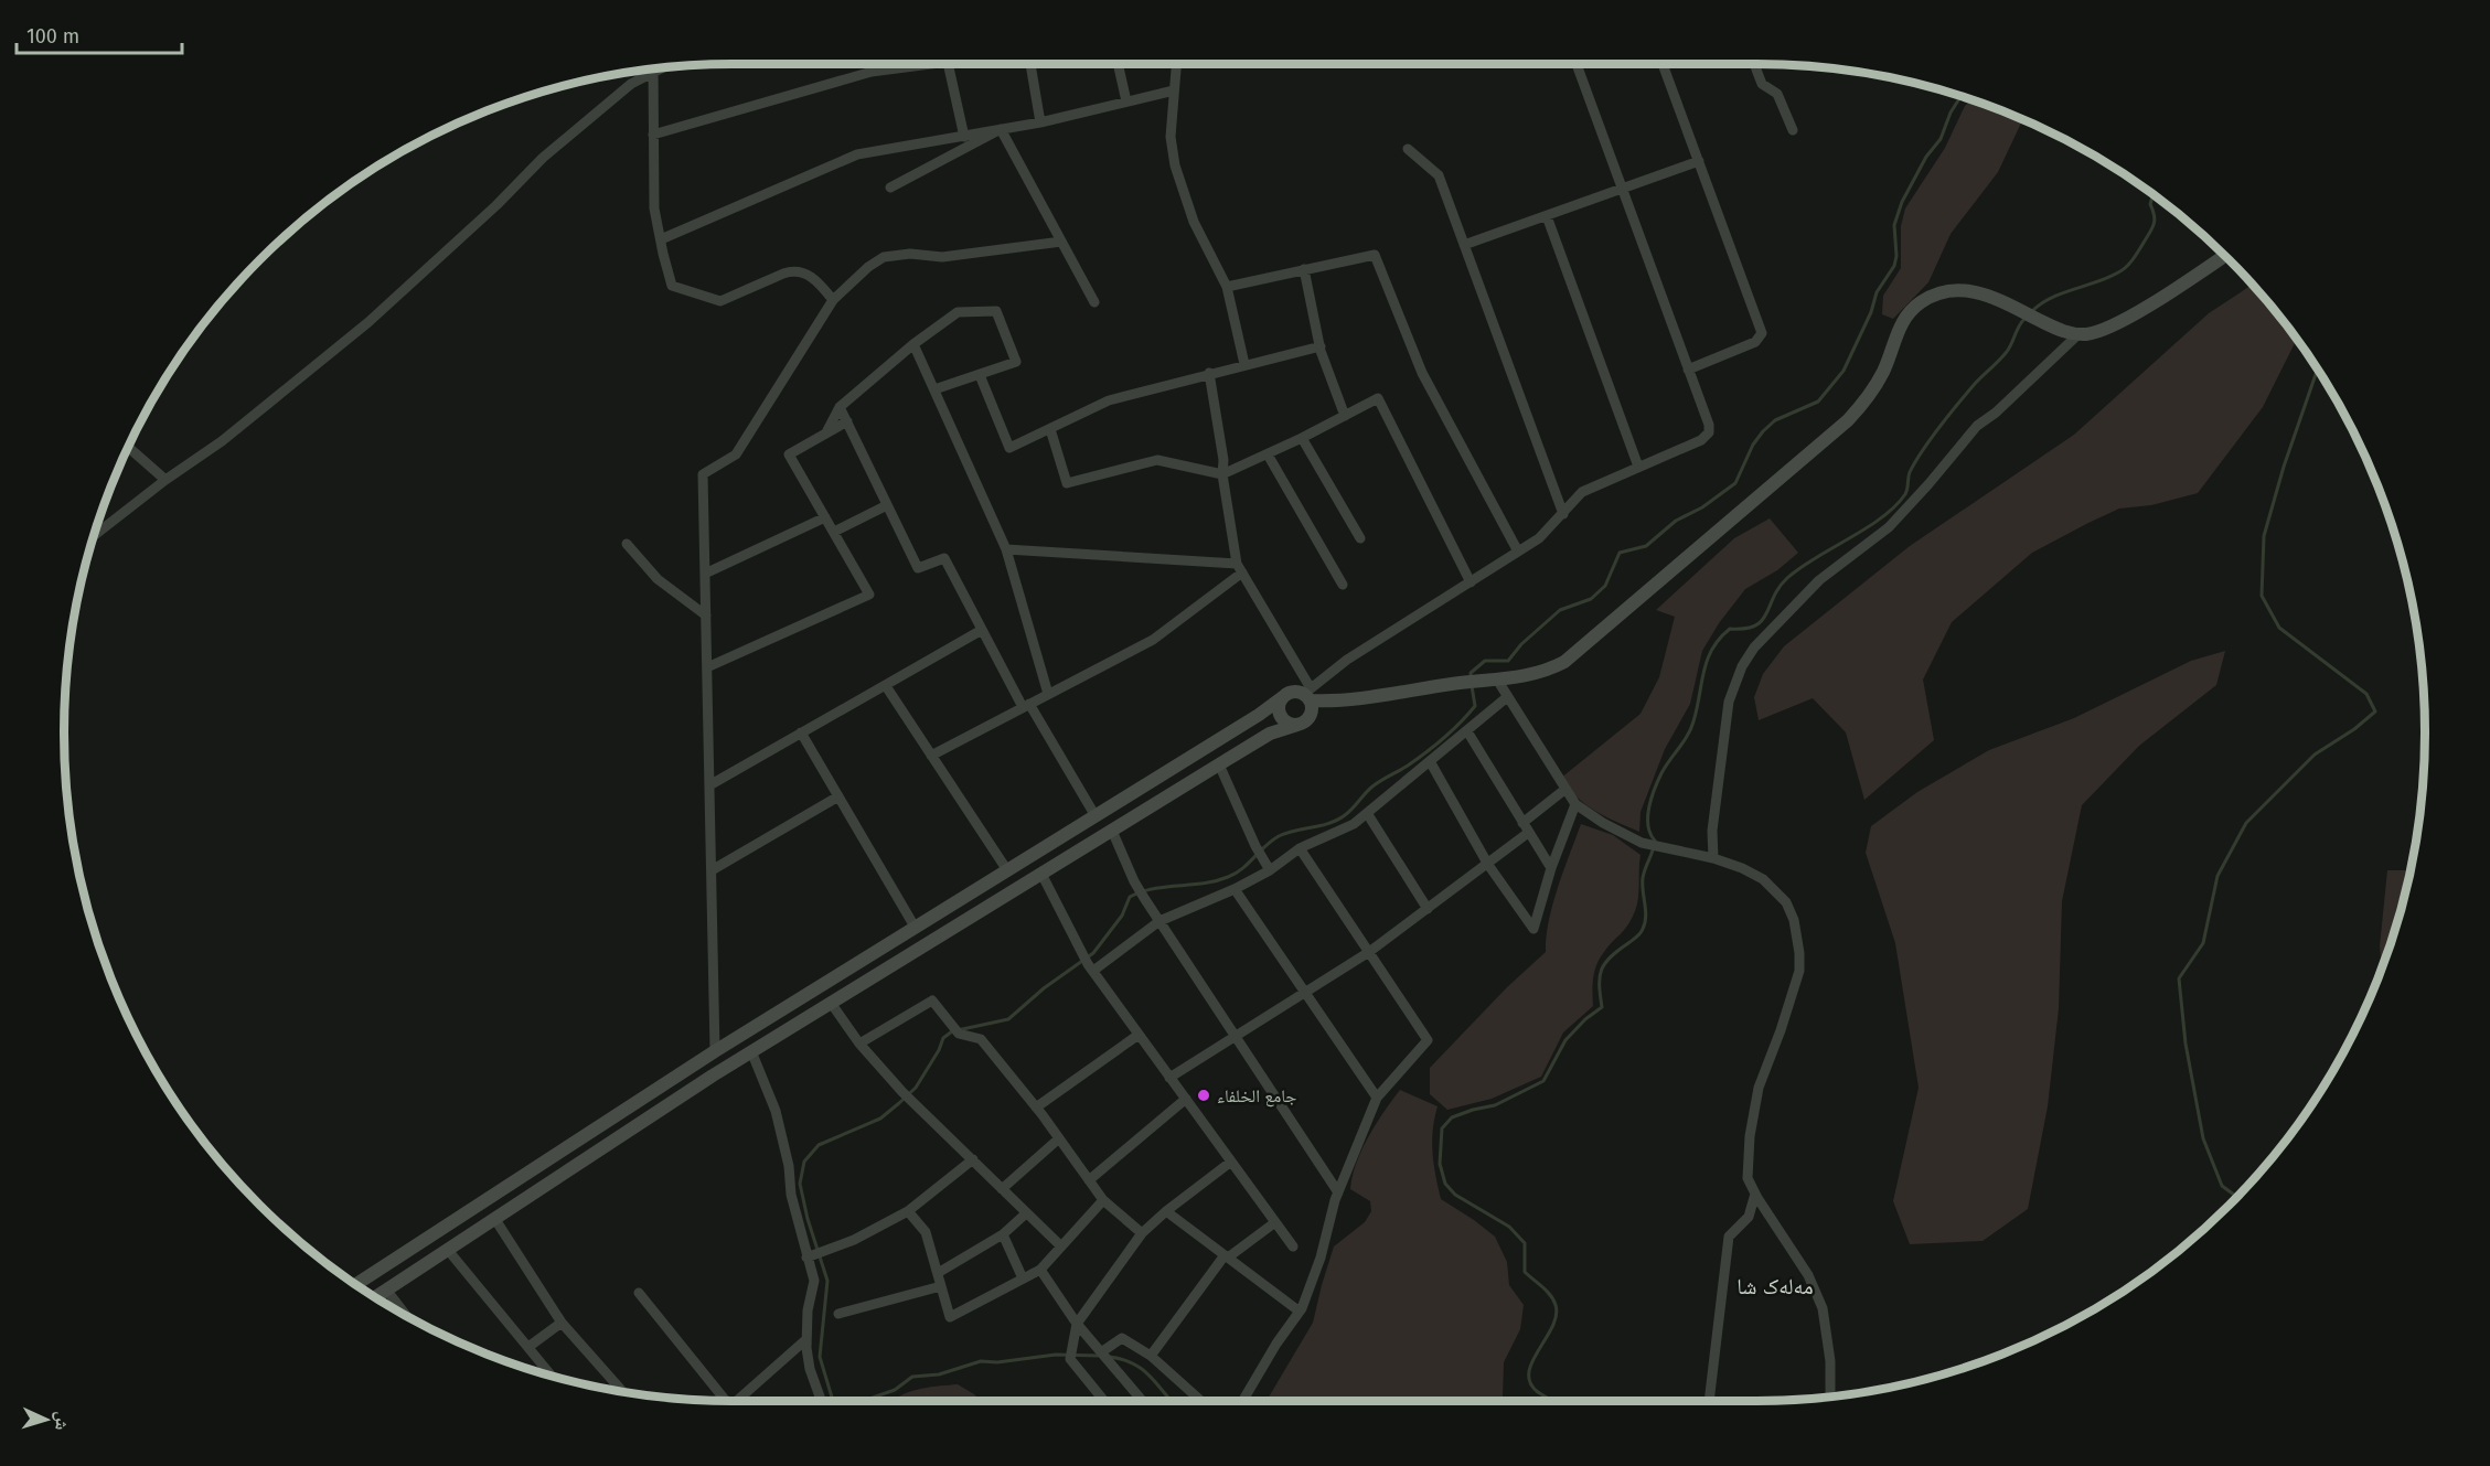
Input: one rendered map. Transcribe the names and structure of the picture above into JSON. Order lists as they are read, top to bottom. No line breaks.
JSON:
{"districts":["مەلەک شا"],"places":["جامع الخلفاء"],"scale_bar":"100 m","north":"right"}
